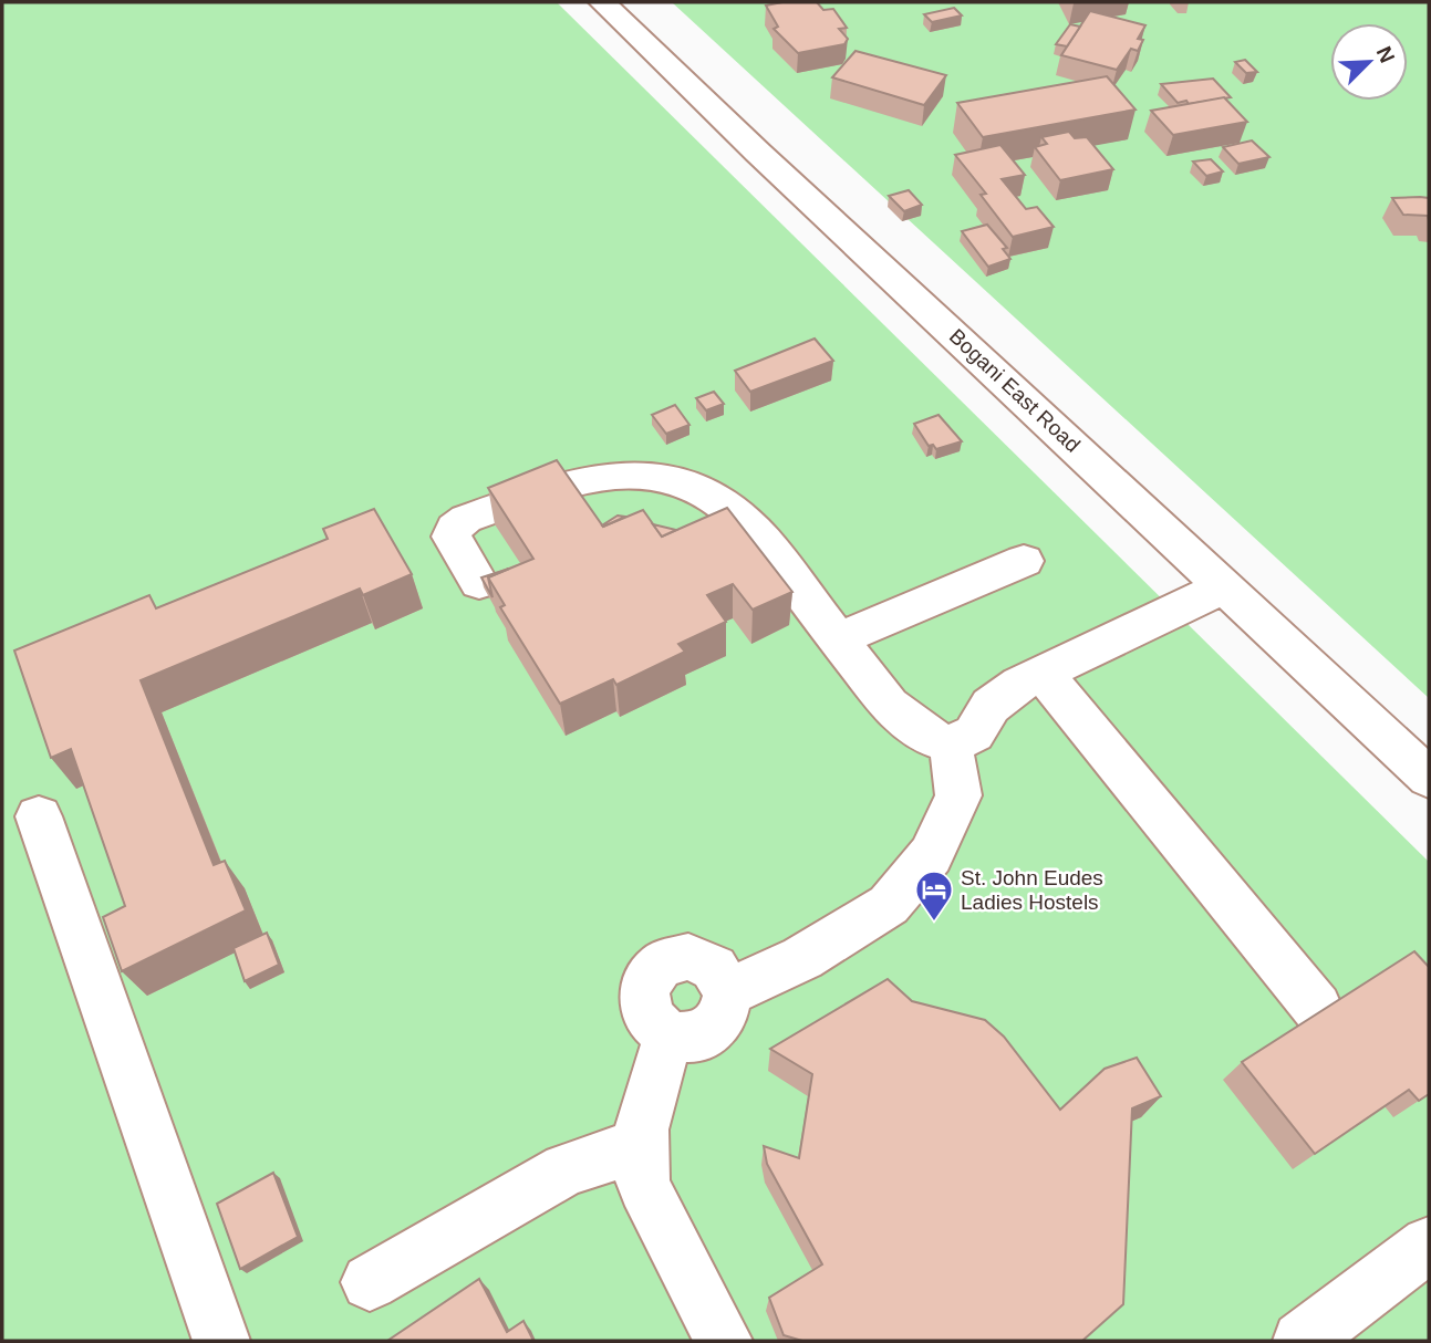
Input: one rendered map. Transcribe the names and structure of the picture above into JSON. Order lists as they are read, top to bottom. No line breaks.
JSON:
{"streets":{"street":["Bogani East Road"]},"places":{"hotel":["St. John Eudes Ladies Hostels"]},"north":"top right"}
